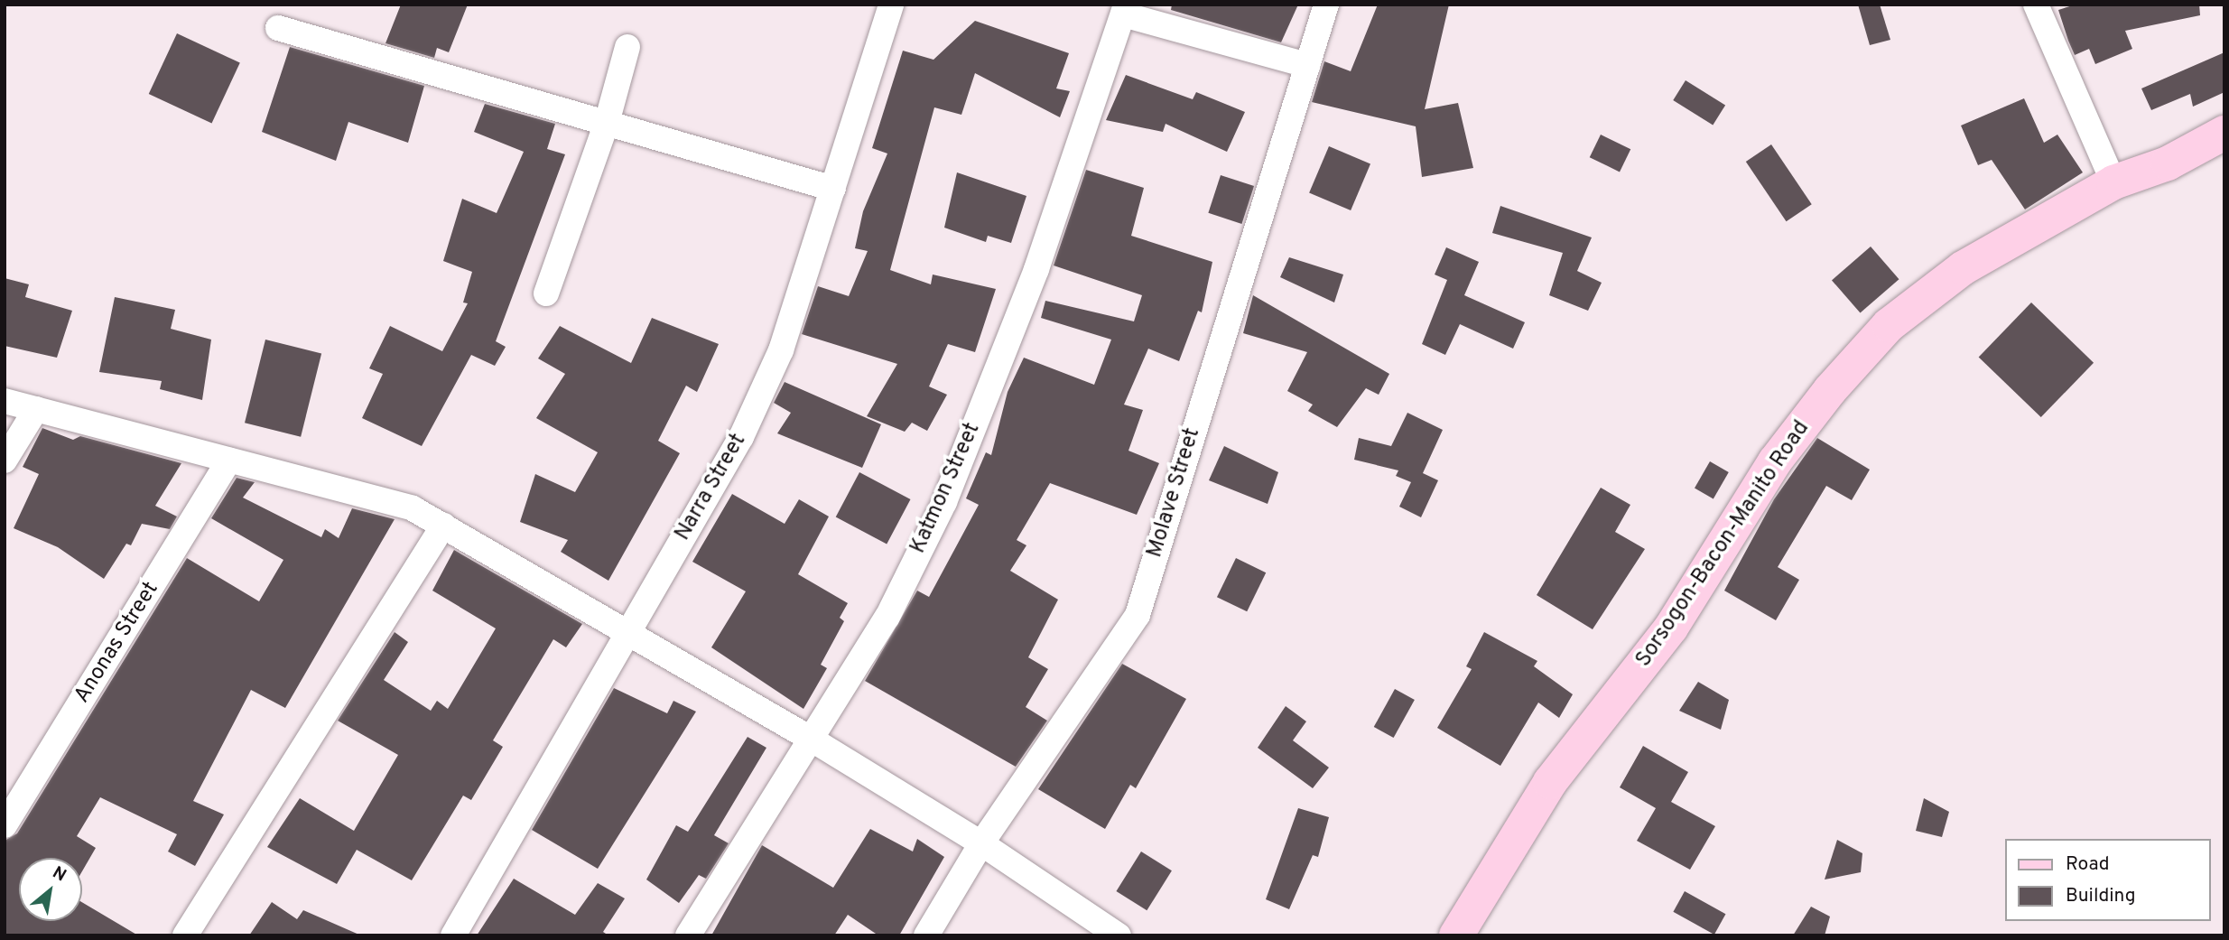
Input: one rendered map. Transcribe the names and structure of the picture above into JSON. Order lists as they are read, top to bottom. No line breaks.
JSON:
{"streets":{"main road":["Sorsogon-Bacon-Manito Road"],"street":["Narra Street","Katmon Street","Molave Street","Anonas Street"]},"legend":["Road","Building"],"north":"top right"}
